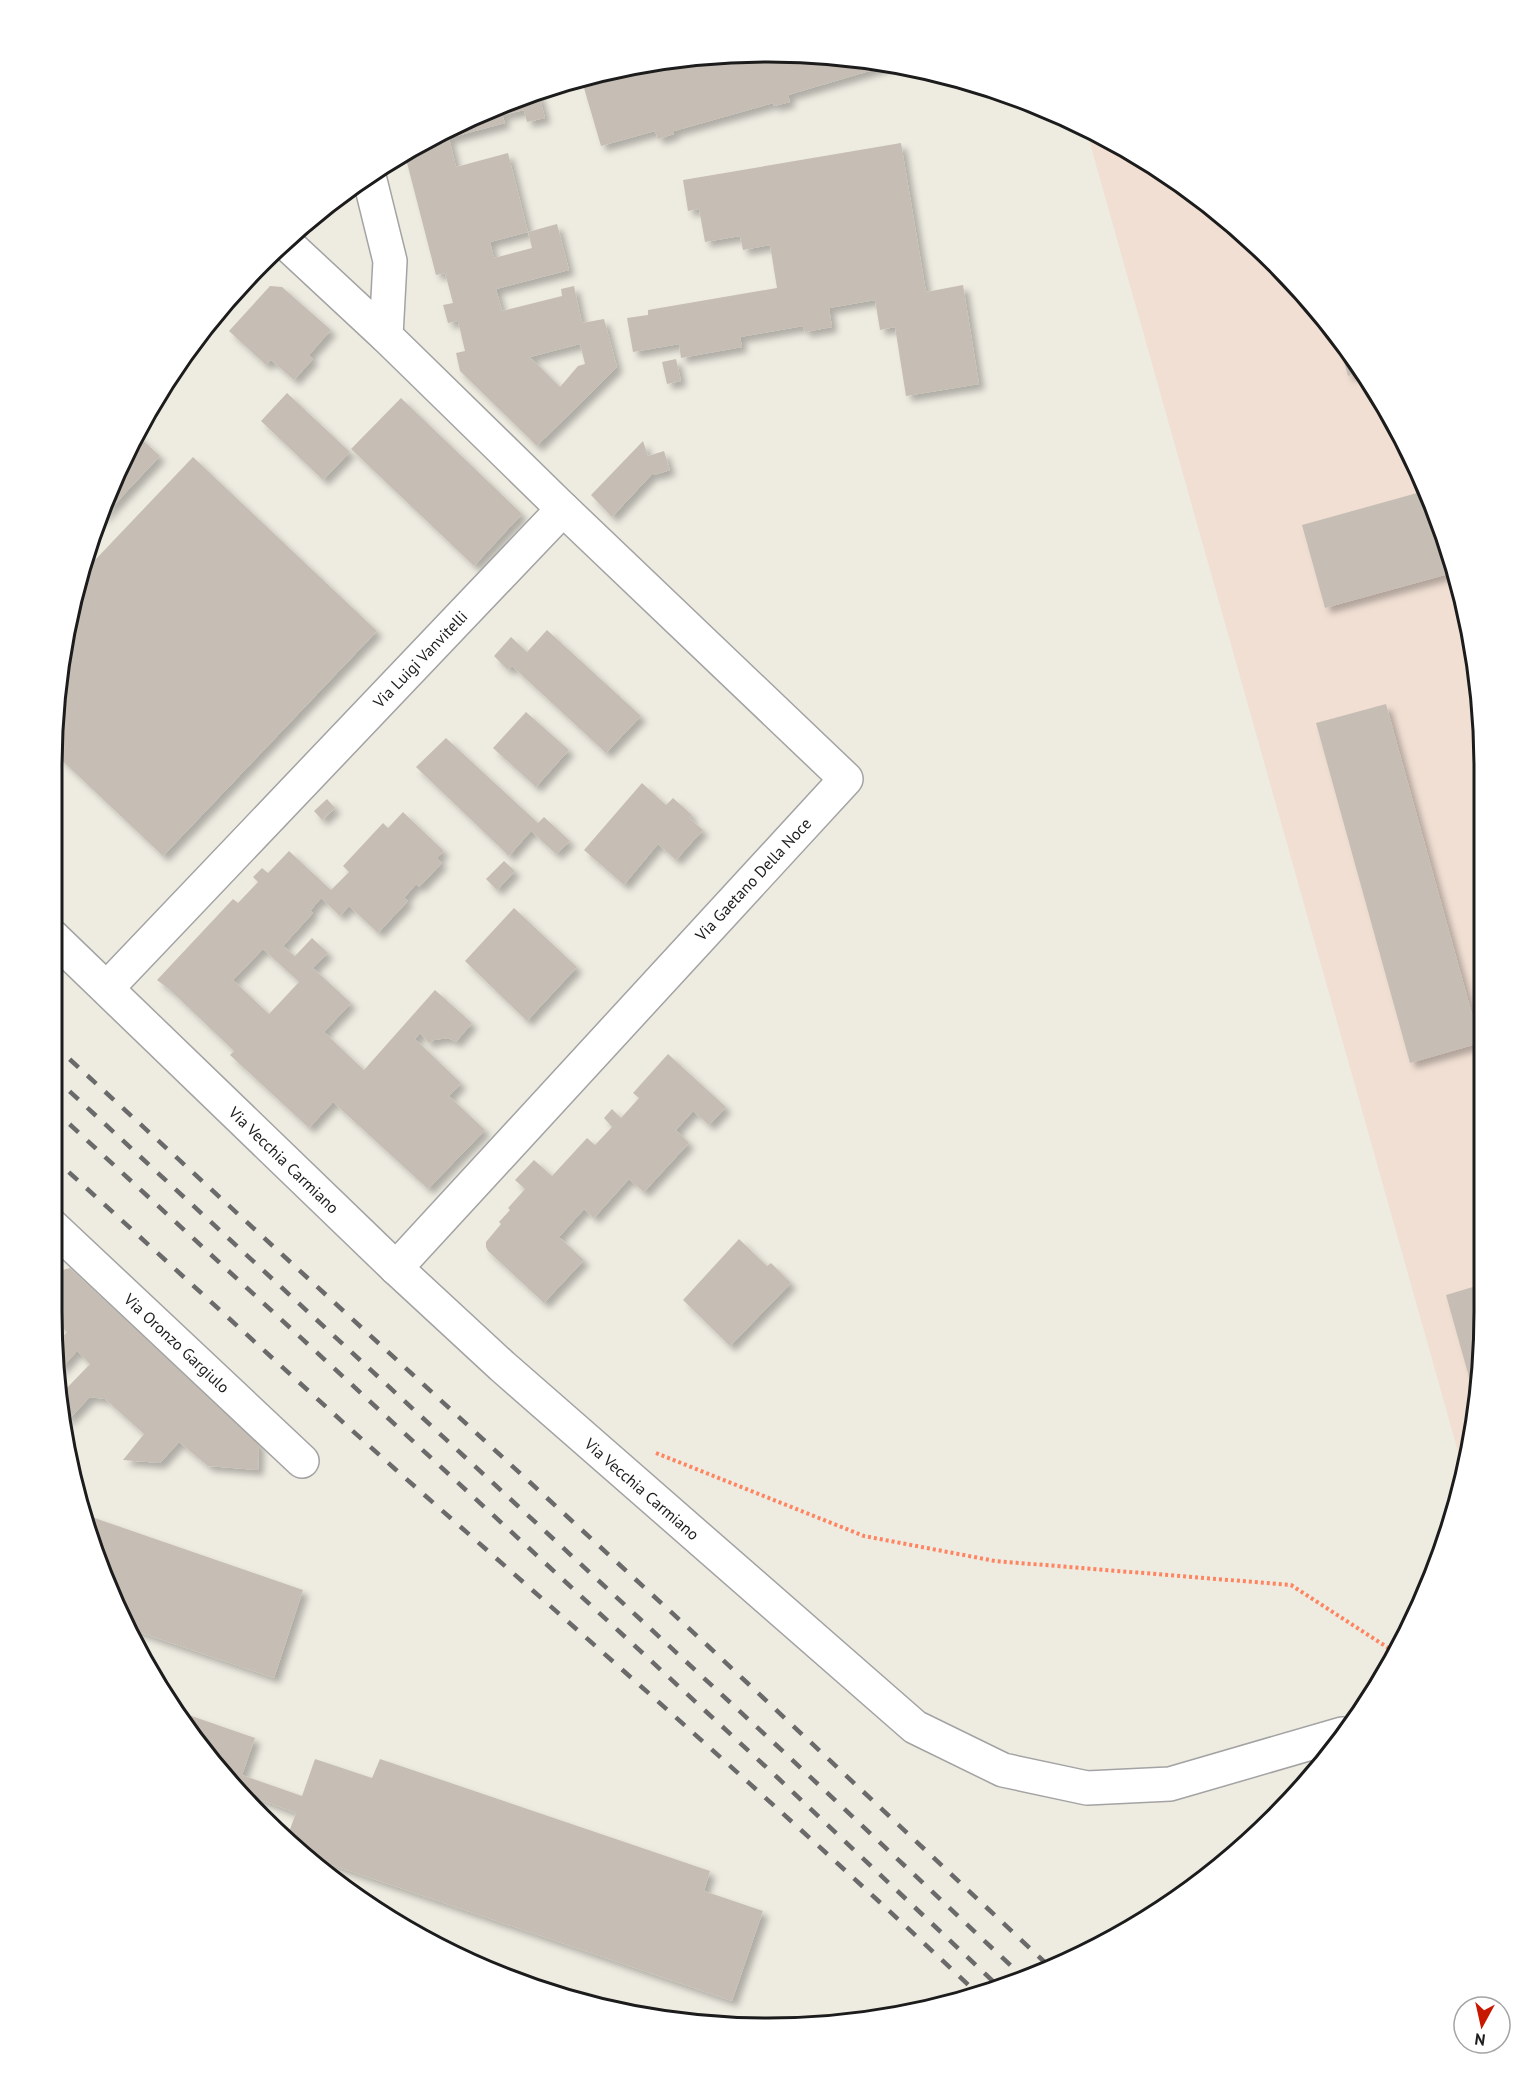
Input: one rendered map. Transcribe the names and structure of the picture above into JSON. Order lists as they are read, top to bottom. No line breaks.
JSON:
{"streets":{"street":["Via Luigi Vanvitelli","Via Gaetano Della Noce","Via Vecchia Carmiano","Via Oronzo Gargiulo"]},"crossings":[["Via Luigi Vanvitelli","Via Gaetano Della Noce"],["Via Luigi Vanvitelli","Via Vecchia Carmiano"],["Via Gaetano Della Noce","Via Vecchia Carmiano"]],"north":"bottom"}
